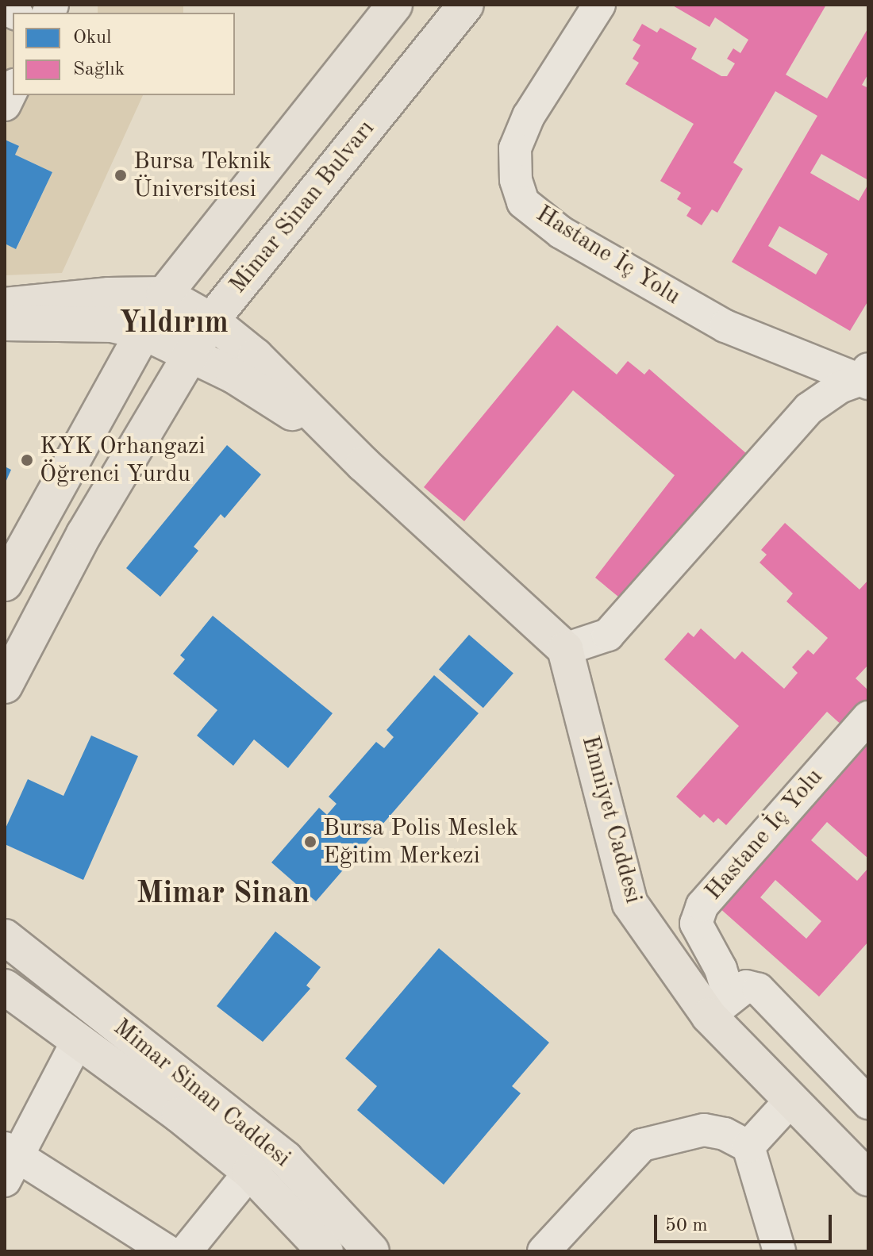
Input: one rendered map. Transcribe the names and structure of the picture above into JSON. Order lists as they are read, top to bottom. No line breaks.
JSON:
{"streets":{"main road":["Mimar Sinan Bulvarı","Emniyet Caddesi","Mimar Sinan Caddesi"],"street":["Hastane İç Yolu"]},"crossings":[["Hastane İç Yolu","Emniyet Caddesi"]],"districts":["Yıldırım","Mimar Sinan"],"places":["Bursa Teknik Üniversitesi","KYK Orhangazi Öğrenci Yurdu","Bursa Polis Meslek Eğitim Merkezi"],"legend":["Okul","Sağlık"],"scale_bar":"50 m"}
